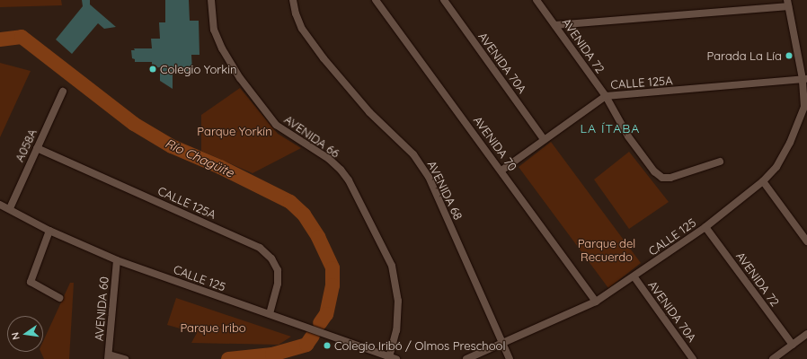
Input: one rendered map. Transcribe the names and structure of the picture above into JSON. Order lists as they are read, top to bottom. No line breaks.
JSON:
{"streets":{"street":["AVENIDA 72","AVENIDA 70A","CALLE 125A","AVENIDA 66","AVENIDA 70","A058A","AVENIDA 68","CALLE 125","AVENIDA 60"]},"crossings":[["AVENIDA 72","CALLE 125A"],["AVENIDA 72","CALLE 125"],["AVENIDA 70A","CALLE 125A"],["AVENIDA 70A","CALLE 125"],["CALLE 125A","AVENIDA 70"],["CALLE 125A","A058A"],["CALLE 125A","CALLE 125"],["AVENIDA 66","CALLE 125"],["AVENIDA 70","CALLE 125"],["A058A","CALLE 125"],["AVENIDA 68","CALLE 125"],["CALLE 125","AVENIDA 60"]],"districts":["LA ÍTABA"],"water":["Río Chagüite"],"parks":["Parque Yorkín","Parque del Recuerdo","Parque Iribo"],"places":["Parada La Lía","Colegio Yorkin","Colegio Iribó / Olmos Preschool"],"north":"left"}
